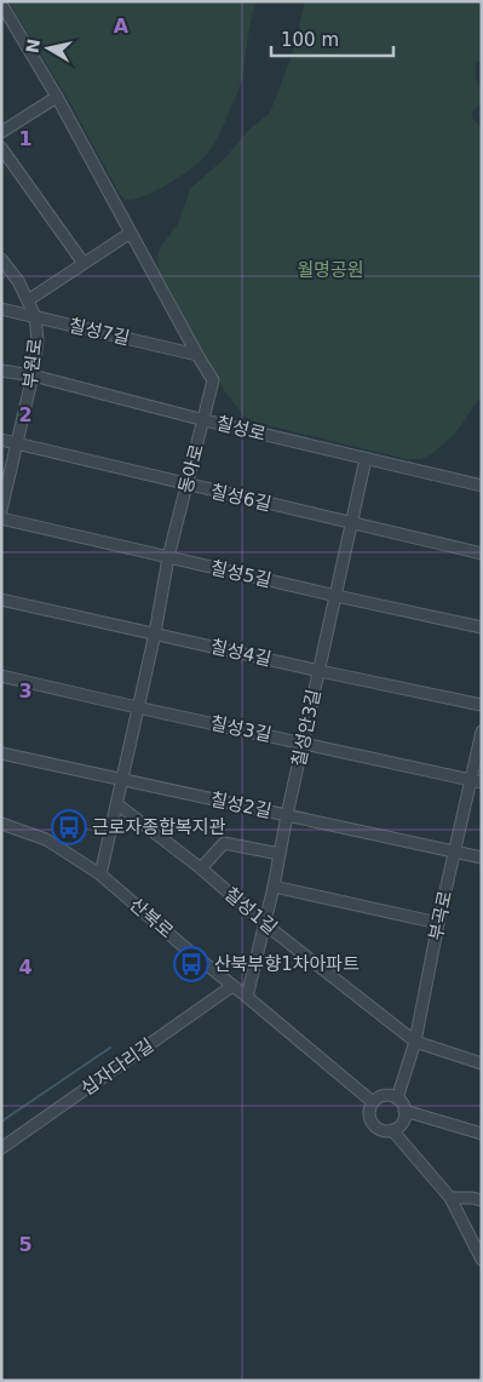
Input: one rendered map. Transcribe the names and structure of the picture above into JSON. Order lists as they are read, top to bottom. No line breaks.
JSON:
{"streets":{"street":["칠성7길","부원로","칠성로","동아로","칠성6길","칠성5길","칠성4길","칠성안3길","칠성3길","칠성2길","칠성1길","부곡로","산북로","십자다리길"]},"crossings":[["칠성7길","부원로"],["칠성7길","동아로"],["부원로","칠성로"],["부원로","칠성6길"],["칠성로","동아로"],["칠성로","칠성안3길"],["동아로","칠성6길"],["동아로","칠성5길"],["동아로","칠성4길"],["동아로","칠성3길"],["동아로","칠성2길"],["동아로","칠성1길"],["동아로","산북로"],["칠성6길","칠성안3길"],["칠성5길","칠성안3길"],["칠성4길","칠성안3길"],["칠성안3길","칠성3길"],["칠성안3길","칠성2길"],["칠성안3길","칠성1길"],["칠성안3길","산북로"],["칠성3길","부곡로"],["칠성2길","부곡로"],["칠성1길","부곡로"],["부곡로","산북로"],["산북로","십자다리길"]],"parks":["월명공원"],"places":{"bus stop":["근로자종합복지관","산북부향1차아파트"]},"scale_bar":"100 m","north":"left","grid":{"columns":["A"],"rows":["1","2","3","4","5"]}}
